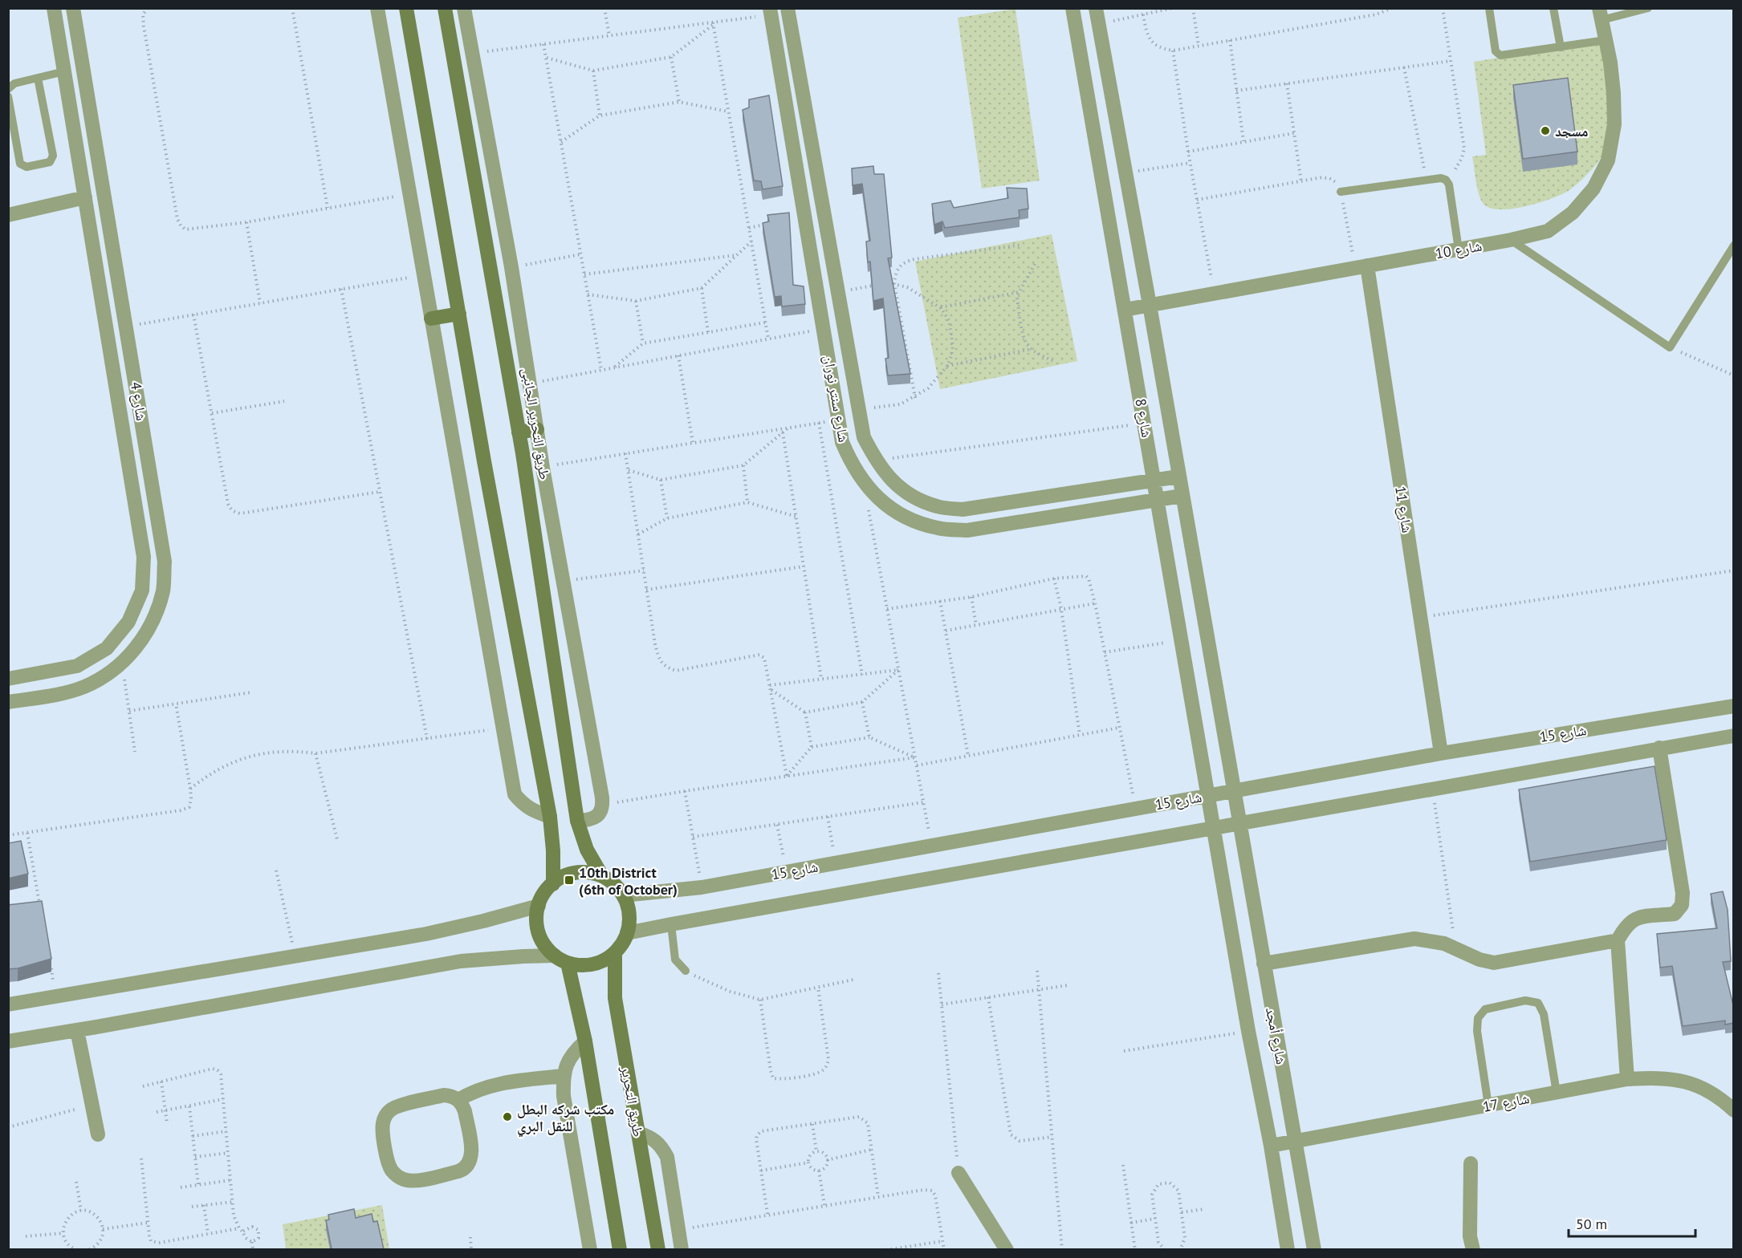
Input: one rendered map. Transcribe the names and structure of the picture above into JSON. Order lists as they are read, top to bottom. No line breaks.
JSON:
{"streets":{"street":["شارع 10","شارع سنتر نوران","شارع 4","شارع 8","طريق التحرير الجانبى","شارع 11","شارع 15","شارع أمجد","طريق التحرير","شارع 17"]},"crossings":[["شارع 10","شارع 8"],["شارع 10","شارع 11"],["شارع سنتر نوران","شارع 8"],["شارع 8","شارع 15"],["شارع 8","شارع أمجد"],["شارع 11","شارع 15"],["شارع 15","طريق التحرير"],["شارع أمجد","شارع 17"]],"places":{"other":["مسجد","مكتب شركه البطل للنقل البري"],"transit":["10th District (6th of October)"]},"scale_bar":"50 m"}
